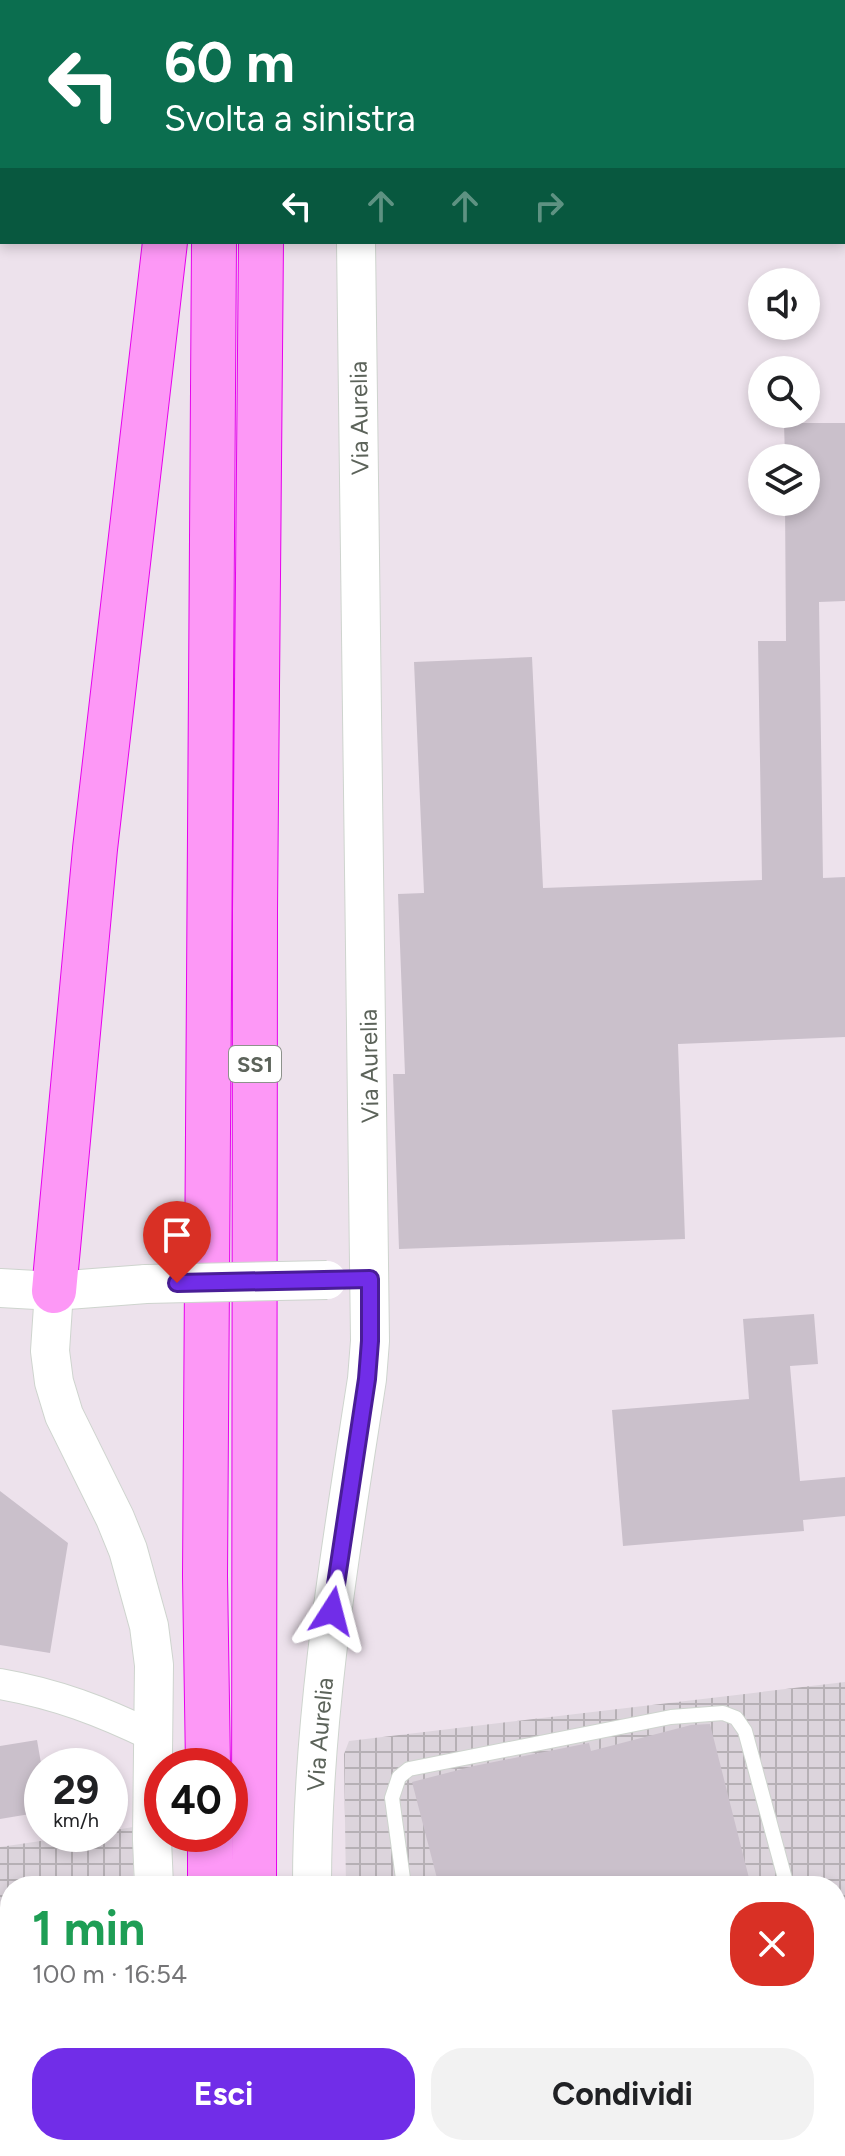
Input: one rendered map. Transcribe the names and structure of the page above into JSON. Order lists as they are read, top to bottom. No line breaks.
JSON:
{"streets":{"highway":["SS1"],"street":["Via Aurelia"]},"page":{"turn":["60 m","Svolta a sinistra"],"speed":"29 km/h","limit":"40","heading":["1 min","100 m · 16:54"],"buttons":["Esci","Condividi"]}}
